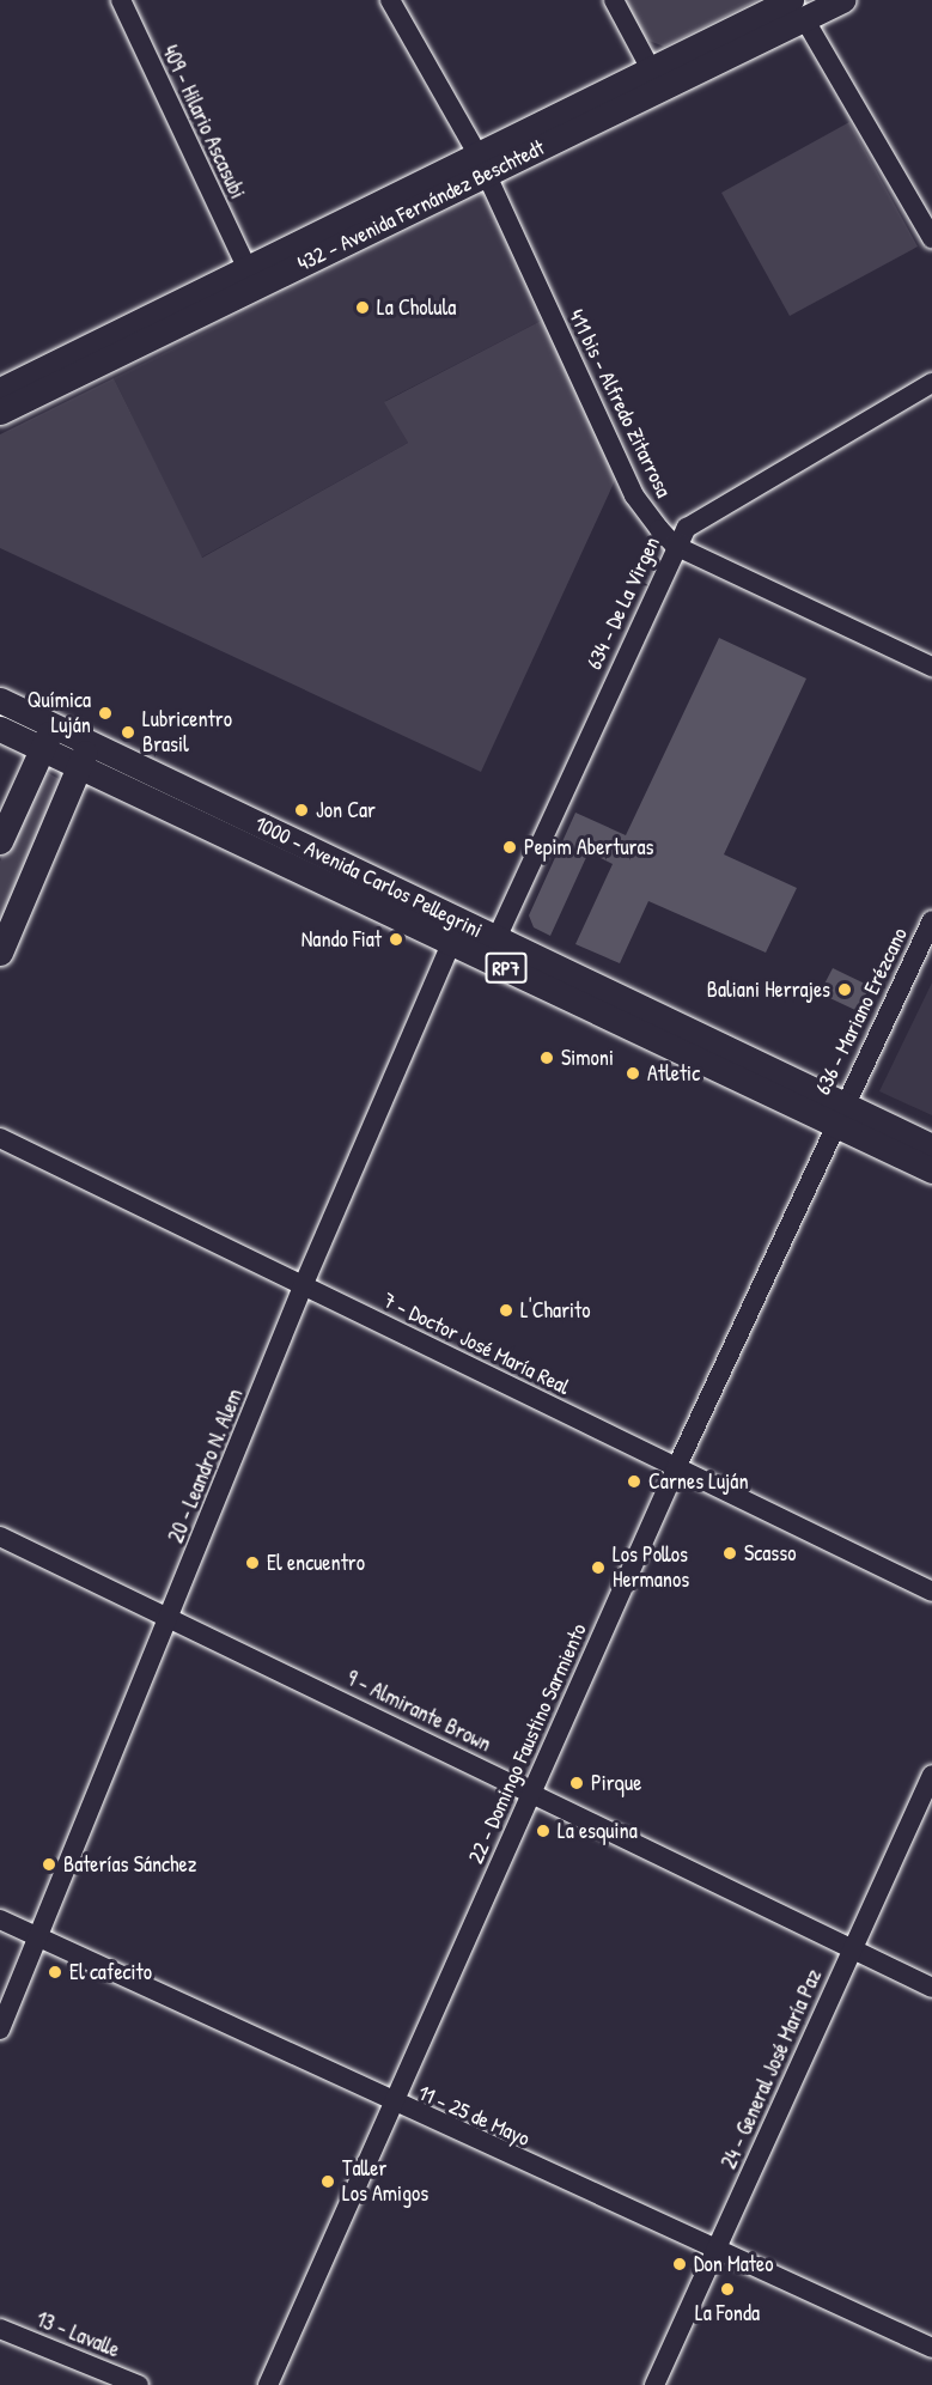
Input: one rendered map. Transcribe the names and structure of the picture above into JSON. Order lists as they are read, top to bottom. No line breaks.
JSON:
{"streets":{"main road":["432 - Avenida Fernández Beschtedt","1000 - Avenida Carlos Pellegrini","RP7"],"street":["409 - Hilario Ascasubi","411 bis - Alfredo Zitarrosa","634 - De La Virgen","636 - Mariano Erézcano","7 - Doctor José María Real","20 - Leandro N. Alem","9 - Almirante Brown","22 - Domingo Faustino Sarmiento","24 - General José María Paz","11 - 25 de Mayo","13 - Lavalle"]},"crossings":[["409 - Hilario Ascasubi","432 - Avenida Fernández Beschtedt"],["432 - Avenida Fernández Beschtedt","411 bis - Alfredo Zitarrosa"],["411 bis - Alfredo Zitarrosa","634 - De La Virgen"],["634 - De La Virgen","1000 - Avenida Carlos Pellegrini"],["1000 - Avenida Carlos Pellegrini","636 - Mariano Erézcano"],["1000 - Avenida Carlos Pellegrini","20 - Leandro N. Alem"],["1000 - Avenida Carlos Pellegrini","22 - Domingo Faustino Sarmiento"],["636 - Mariano Erézcano","22 - Domingo Faustino Sarmiento"],["7 - Doctor José María Real","20 - Leandro N. Alem"],["7 - Doctor José María Real","22 - Domingo Faustino Sarmiento"],["20 - Leandro N. Alem","9 - Almirante Brown"],["20 - Leandro N. Alem","11 - 25 de Mayo"],["9 - Almirante Brown","22 - Domingo Faustino Sarmiento"],["9 - Almirante Brown","24 - General José María Paz"],["22 - Domingo Faustino Sarmiento","11 - 25 de Mayo"],["24 - General José María Paz","11 - 25 de Mayo"]],"places":["La Cholula","Química Luján","Lubricentro Brasil","Jon Car","Pepim Aberturas","Nando Fiat","Baliani Herrajes","Simoni","Atletic","L'Charito","Carnes Luján","Scasso","El encuentro","Los Pollos Hermanos","Pirque","La esquina","Baterías Sánchez","El cafecito","Taller Los Amigos","Don Mateo","La Fonda"]}
